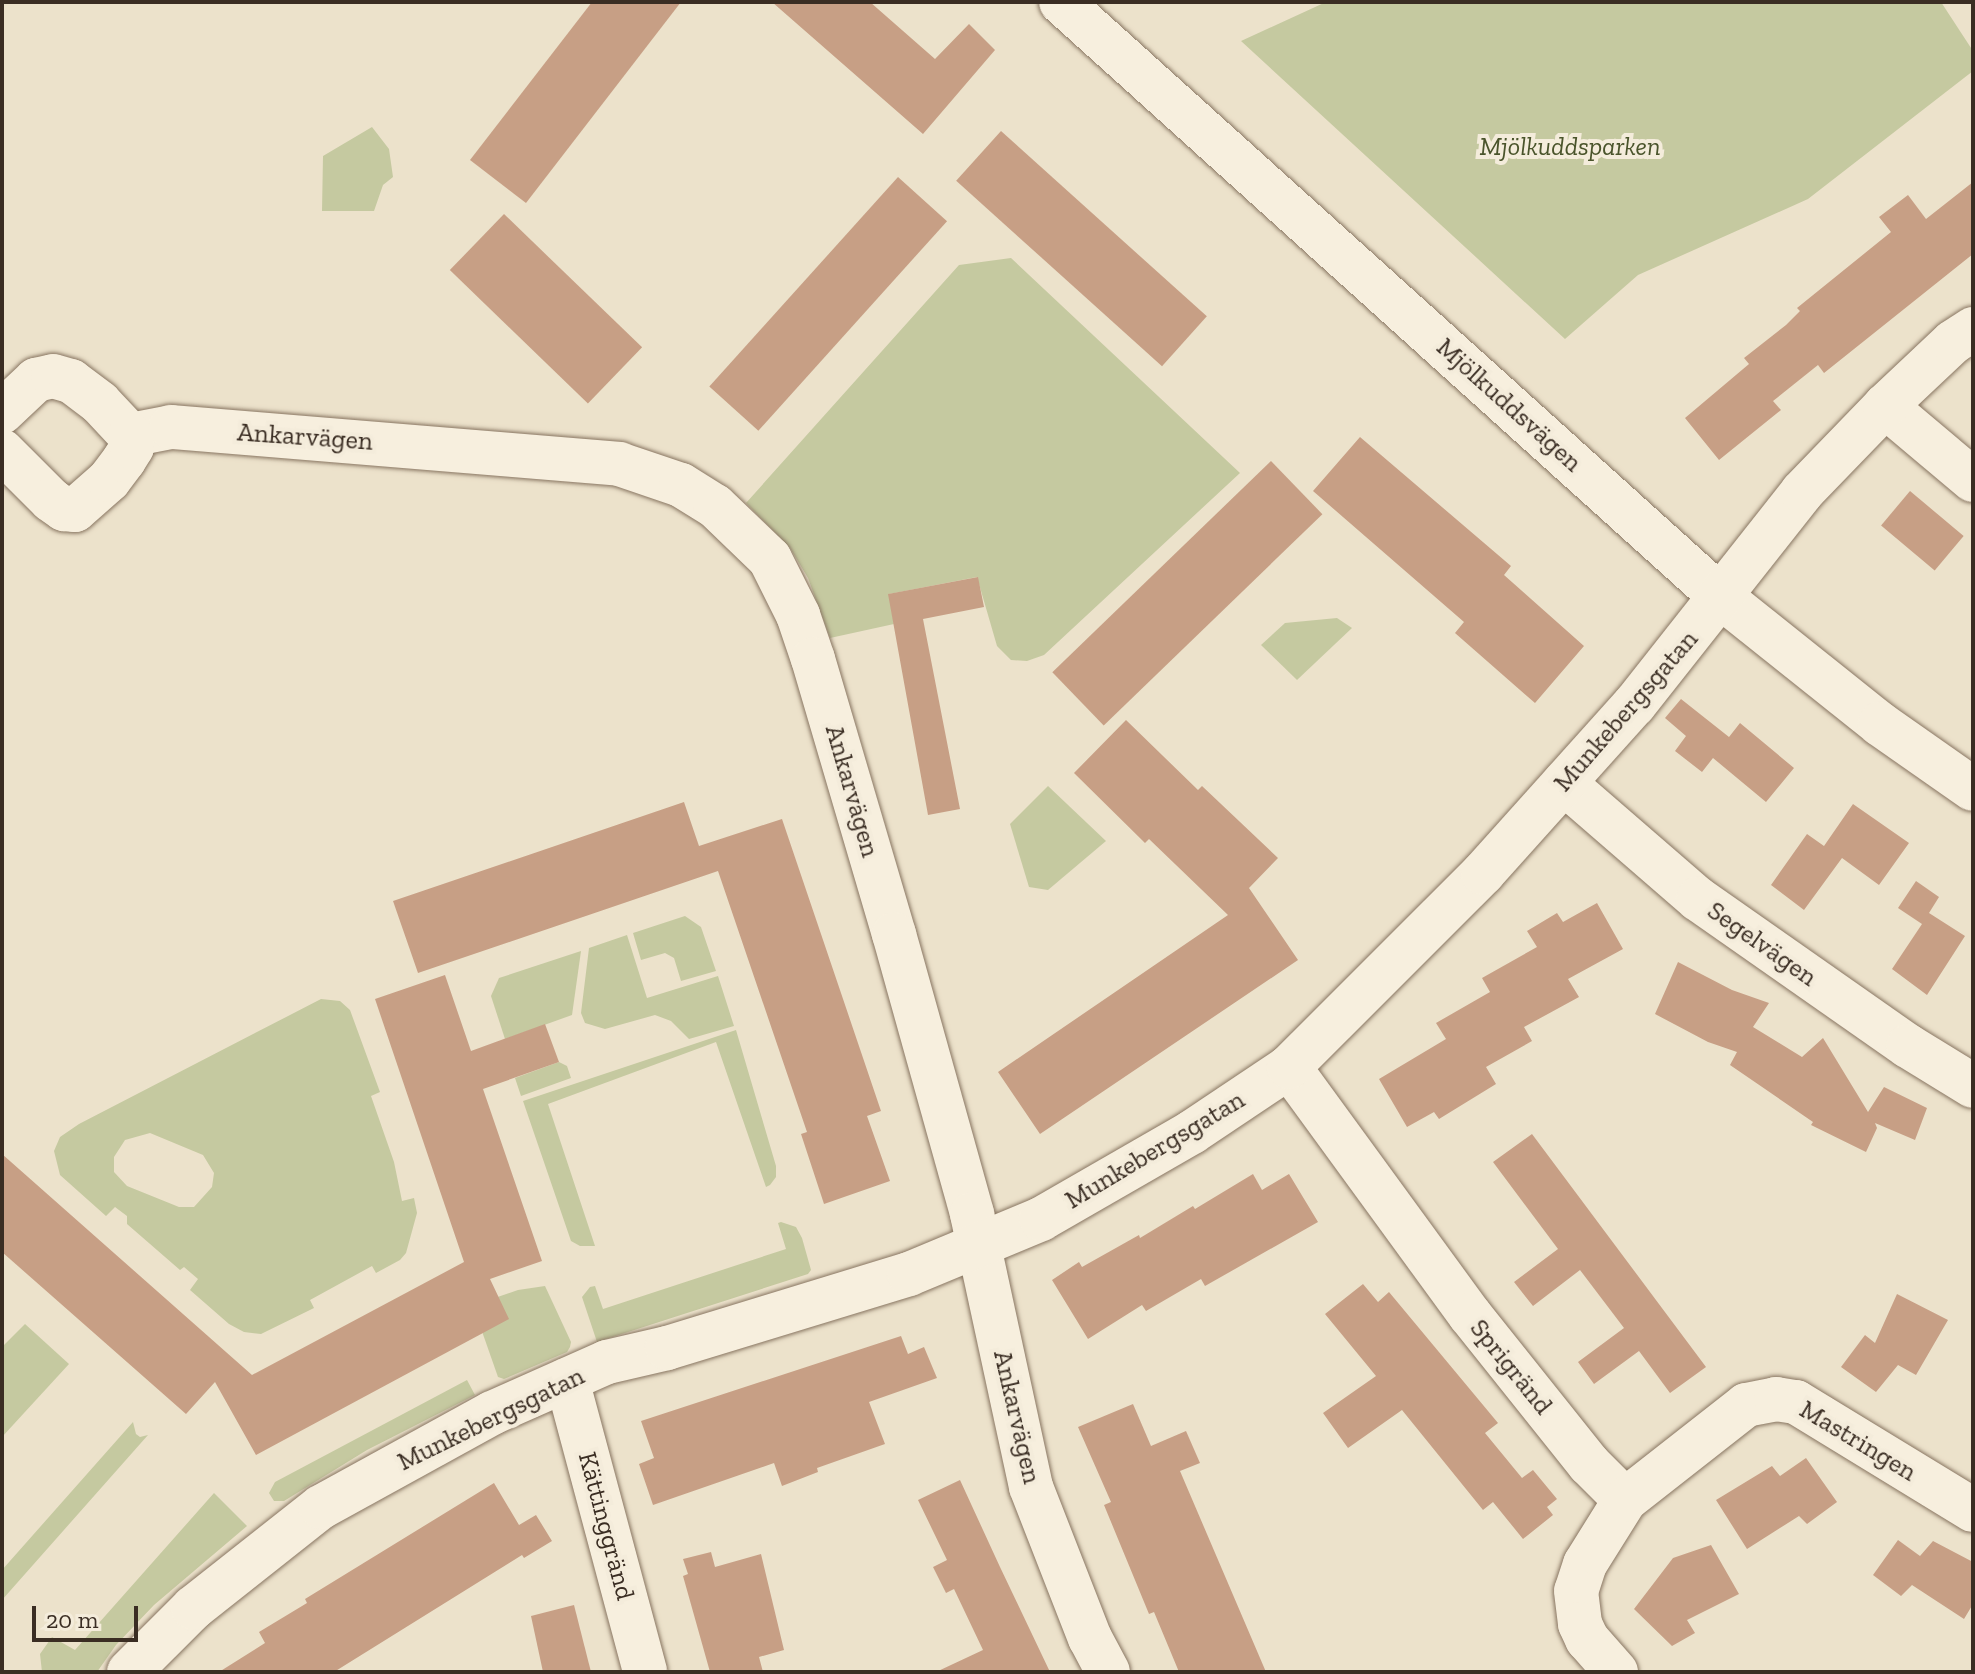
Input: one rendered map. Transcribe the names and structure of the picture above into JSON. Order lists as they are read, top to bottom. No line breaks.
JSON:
{"streets":{"street":["Mjölkuddsvägen","Ankarvägen","Munkebergsgatan","Segelvägen","Sprigränd","Mastringen","Kättinggränd"]},"crossings":[["Mjölkuddsvägen","Munkebergsgatan"],["Ankarvägen","Munkebergsgatan"],["Munkebergsgatan","Segelvägen"],["Munkebergsgatan","Sprigränd"],["Munkebergsgatan","Kättinggränd"],["Sprigränd","Mastringen"]],"parks":["Mjölkuddsparken"],"scale_bar":"20 m"}
